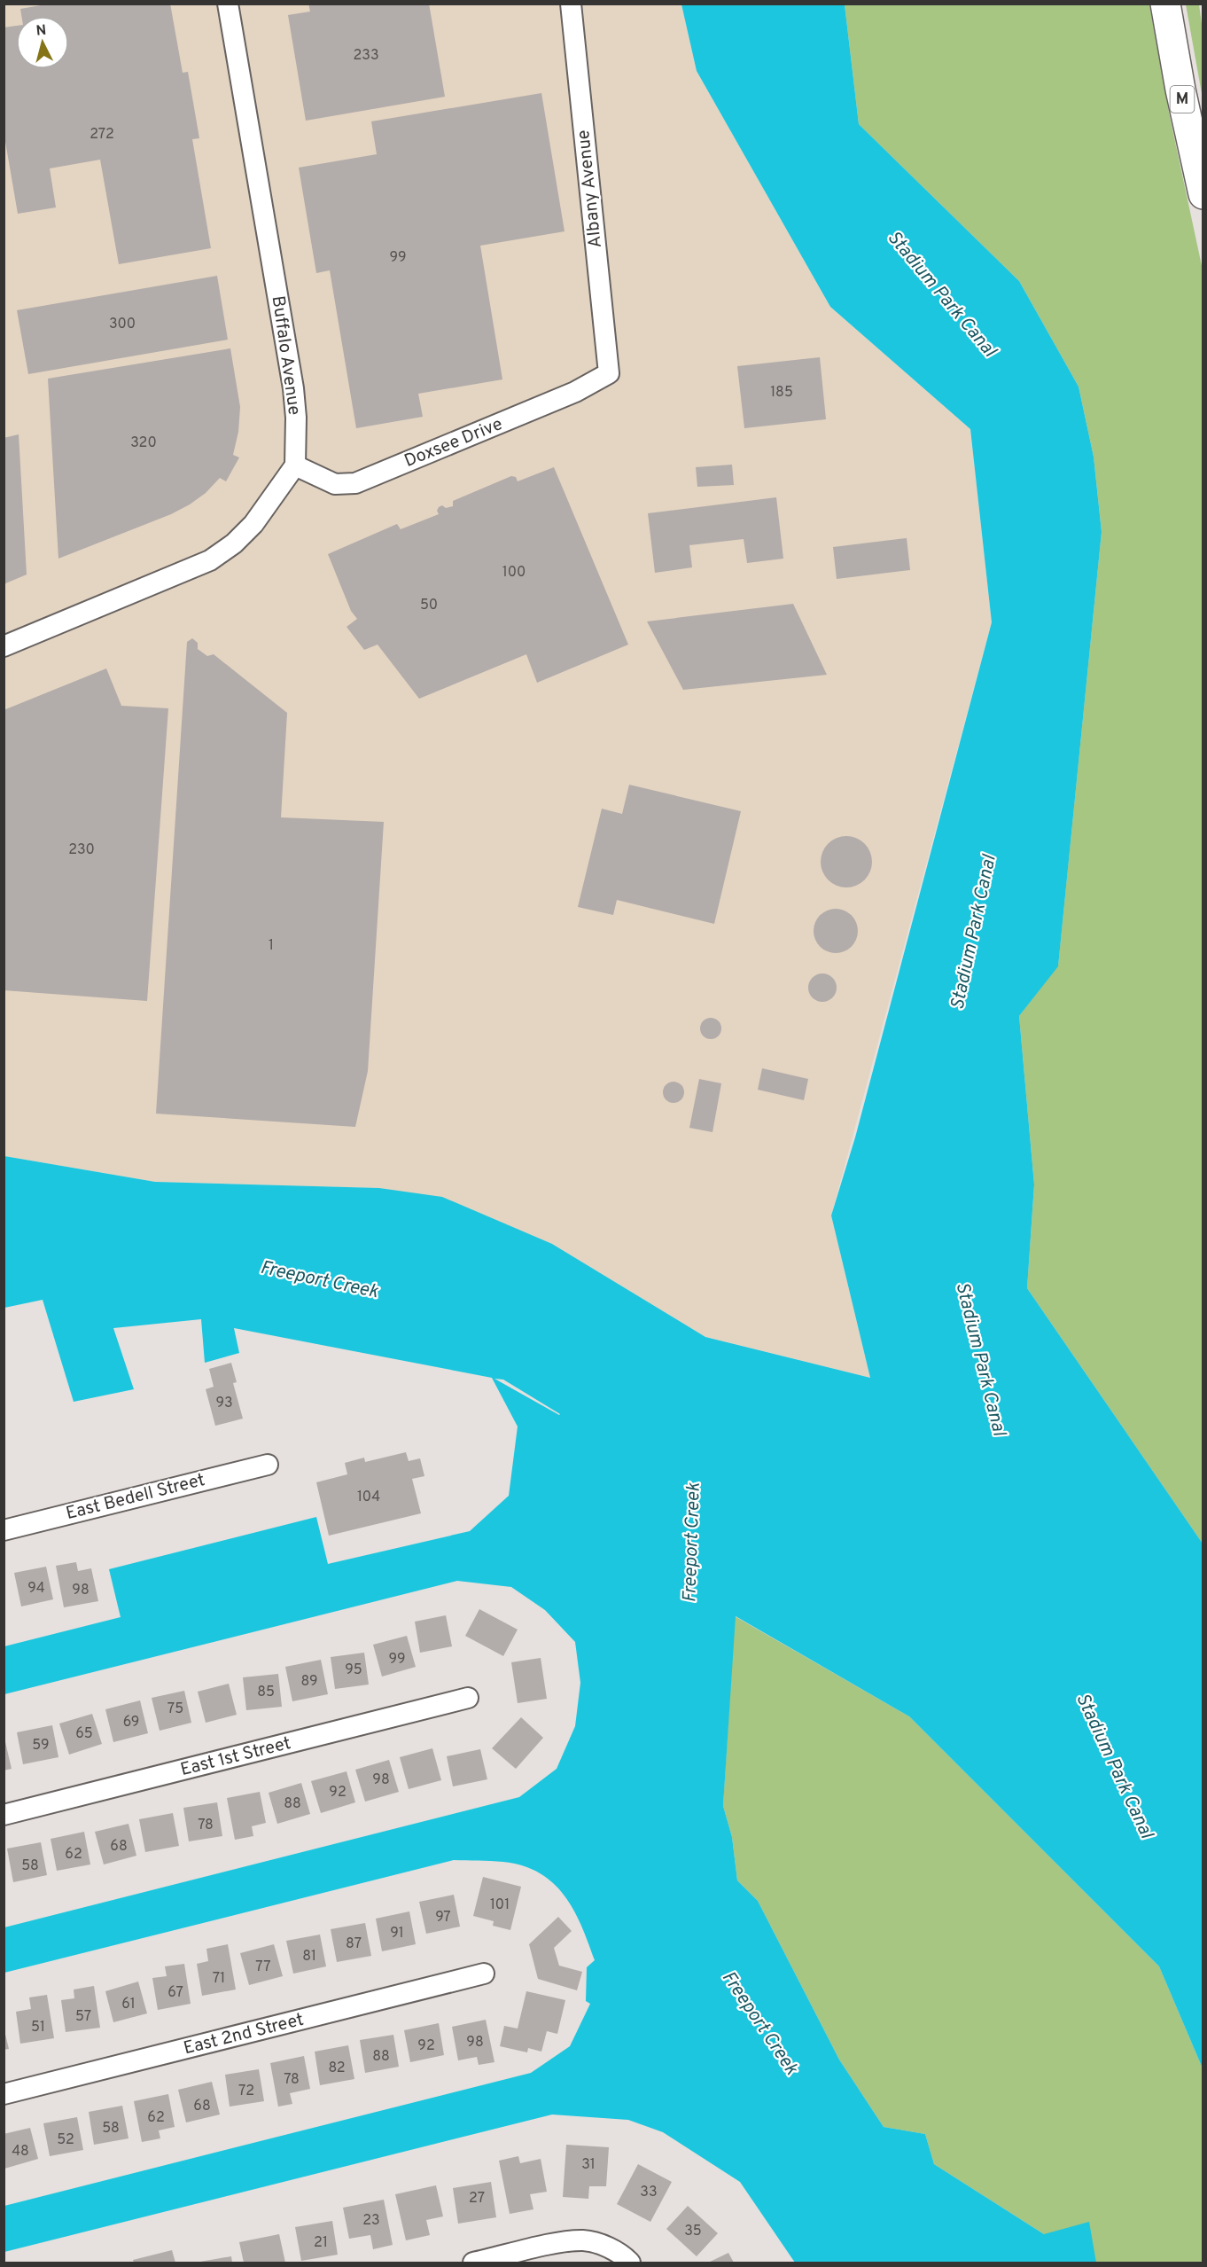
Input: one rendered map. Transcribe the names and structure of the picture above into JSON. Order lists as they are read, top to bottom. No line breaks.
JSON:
{"streets":{"highway":["M"],"street":["Albany Avenue","Buffalo Avenue","Doxsee Drive","East Bedell Street","East 1st Street","East 2nd Street"]},"crossings":[["Albany Avenue","Doxsee Drive"],["Buffalo Avenue","Doxsee Drive"]],"water":["Stadium Park Canal","Freeport Creek"],"house_numbers":["233","272","99","300","185","320","100","50","230","1","93","104","94","98","99","95","89","85","75","69","65","59","98","92","88","78","68","62","58","101","97","91","87","81","77","71","67","61","57","51","98","92","88","82","78","72","68","62","58","52","48","31","33","27","23","35","21"],"north":"top"}
